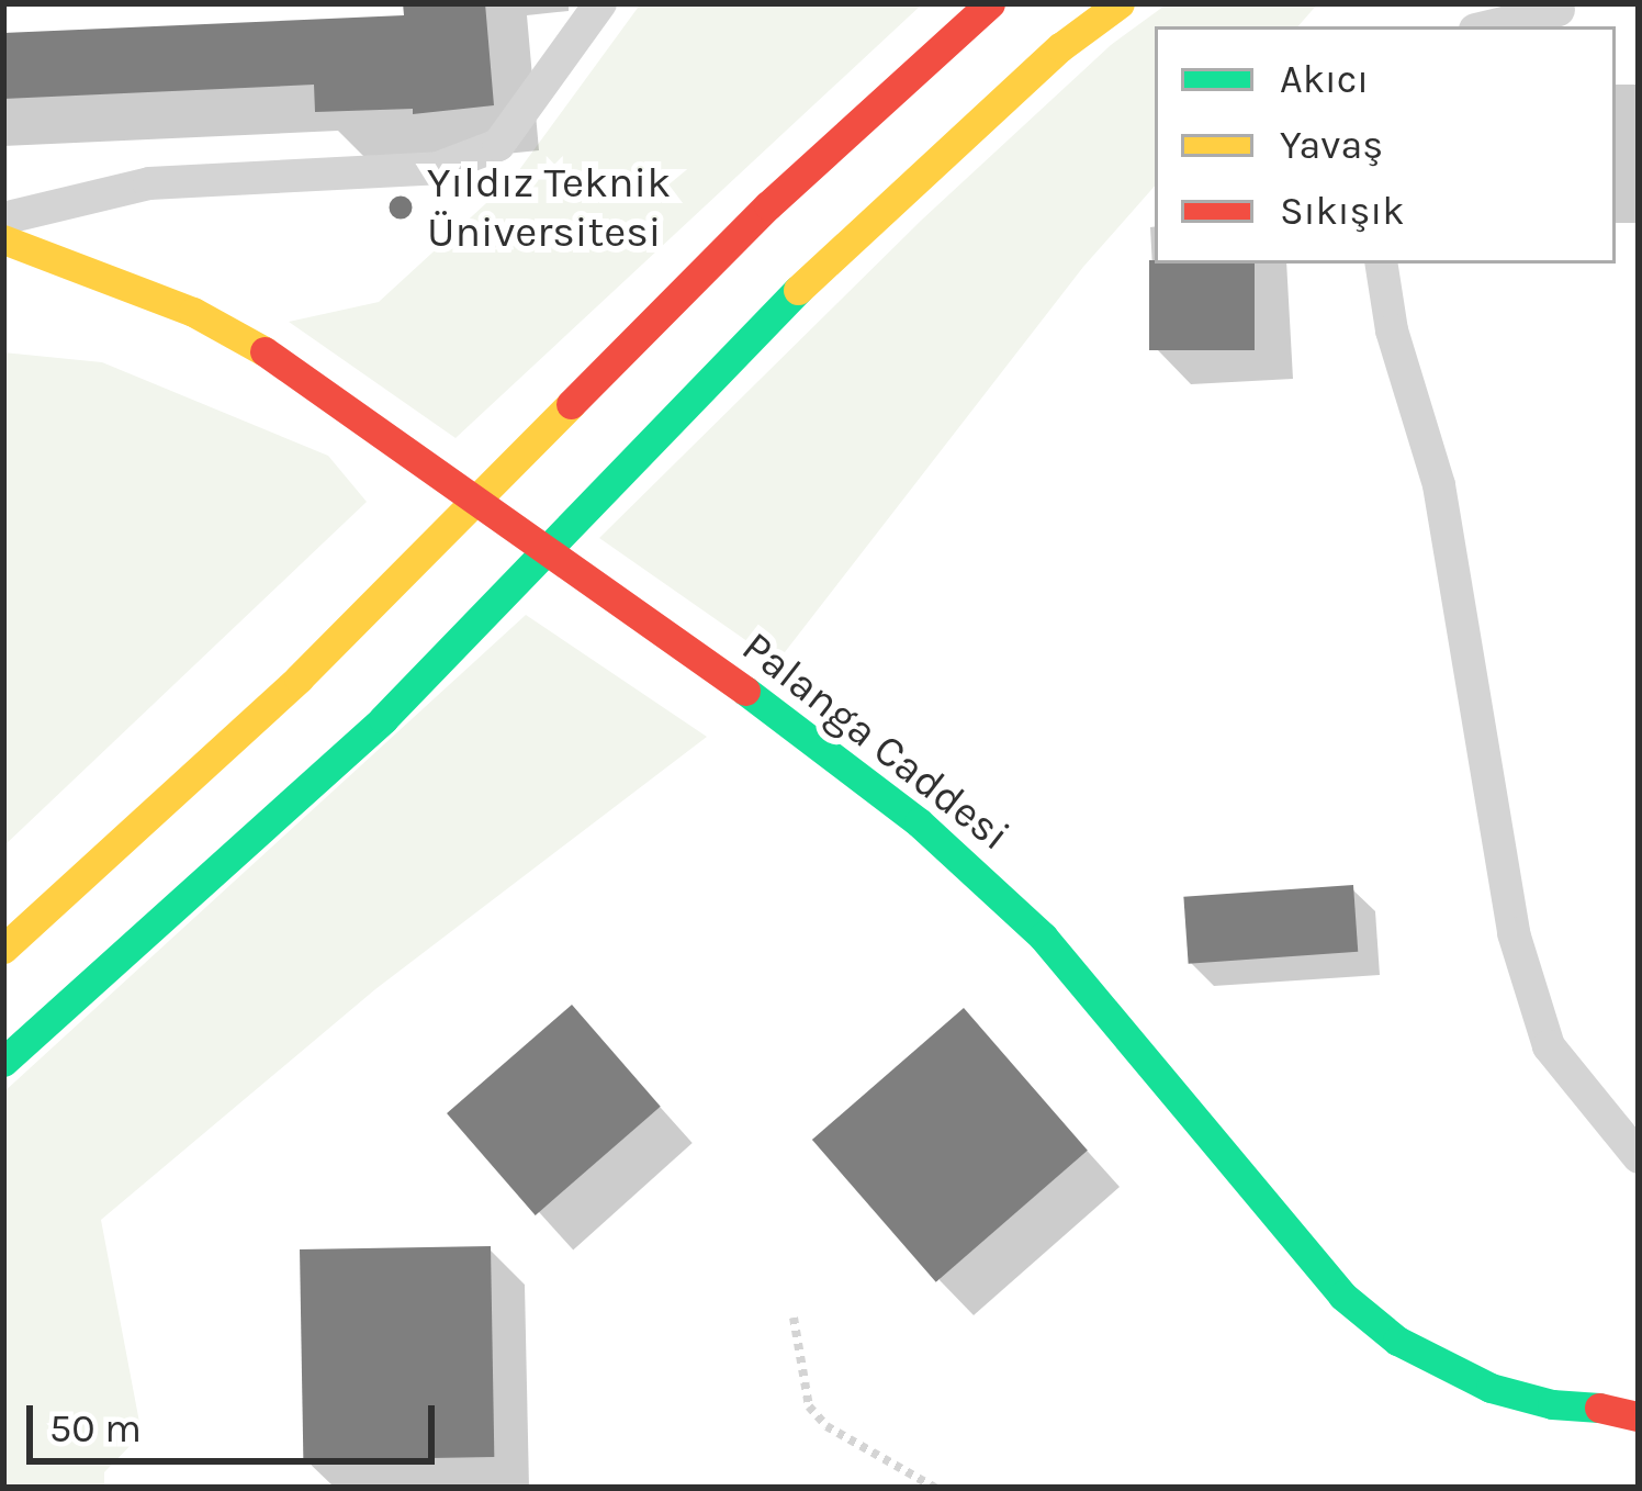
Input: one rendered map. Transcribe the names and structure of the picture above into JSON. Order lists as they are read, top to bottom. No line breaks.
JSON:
{"streets":{"main road":["Palanga Caddesi"]},"places":["Yıldız Teknik Üniversitesi"],"legend":["Akıcı","Yavaş","Sıkışık"],"scale_bar":"50 m"}
